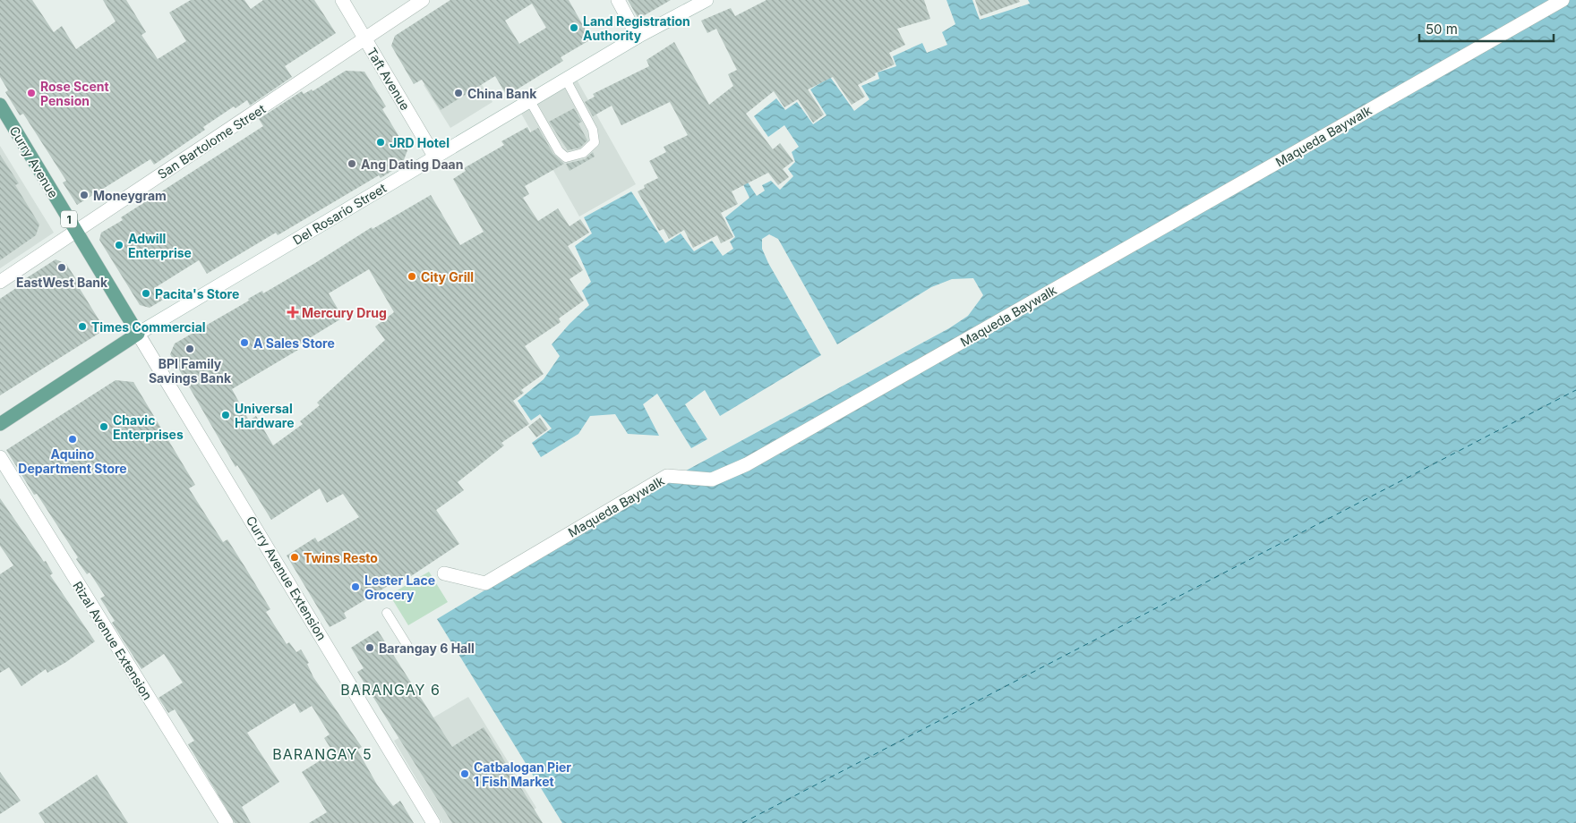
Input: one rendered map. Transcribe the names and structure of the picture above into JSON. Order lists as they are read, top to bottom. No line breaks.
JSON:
{"streets":{"main road":["Curry Avenue","Del Rosario Street","1"],"street":["Taft Avenue","Maqueda Baywalk","San Bartolome Street","Curry Avenue Extension","Rizal Avenue Extension"]},"crossings":[["Taft Avenue","San Bartolome Street"],["Taft Avenue","Del Rosario Street"],["San Bartolome Street","Curry Avenue"],["Curry Avenue","Del Rosario Street"],["Curry Avenue","Curry Avenue Extension"],["Del Rosario Street","Curry Avenue Extension"]],"districts":["BARANGAY 6","BARANGAY 5"],"places":{"other":["Land Registration Authority","Rose Scent Pension","China Bank","JRD Hotel","Ang Dating Daan","Moneygram","Adwill Enterprise","EastWest Bank","City Grill","Pacita's Store","Times Commercial","A Sales Store","BPI Family Savings Bank","Universal Hardware","Chavic Enterprises","Aquino Department Store","Twins Resto","Lester Lace Grocery","Barangay 6 Hall","Catbalogan Pier 1 Fish Market"],"health":["Mercury Drug"]},"scale_bar":"50 m"}
